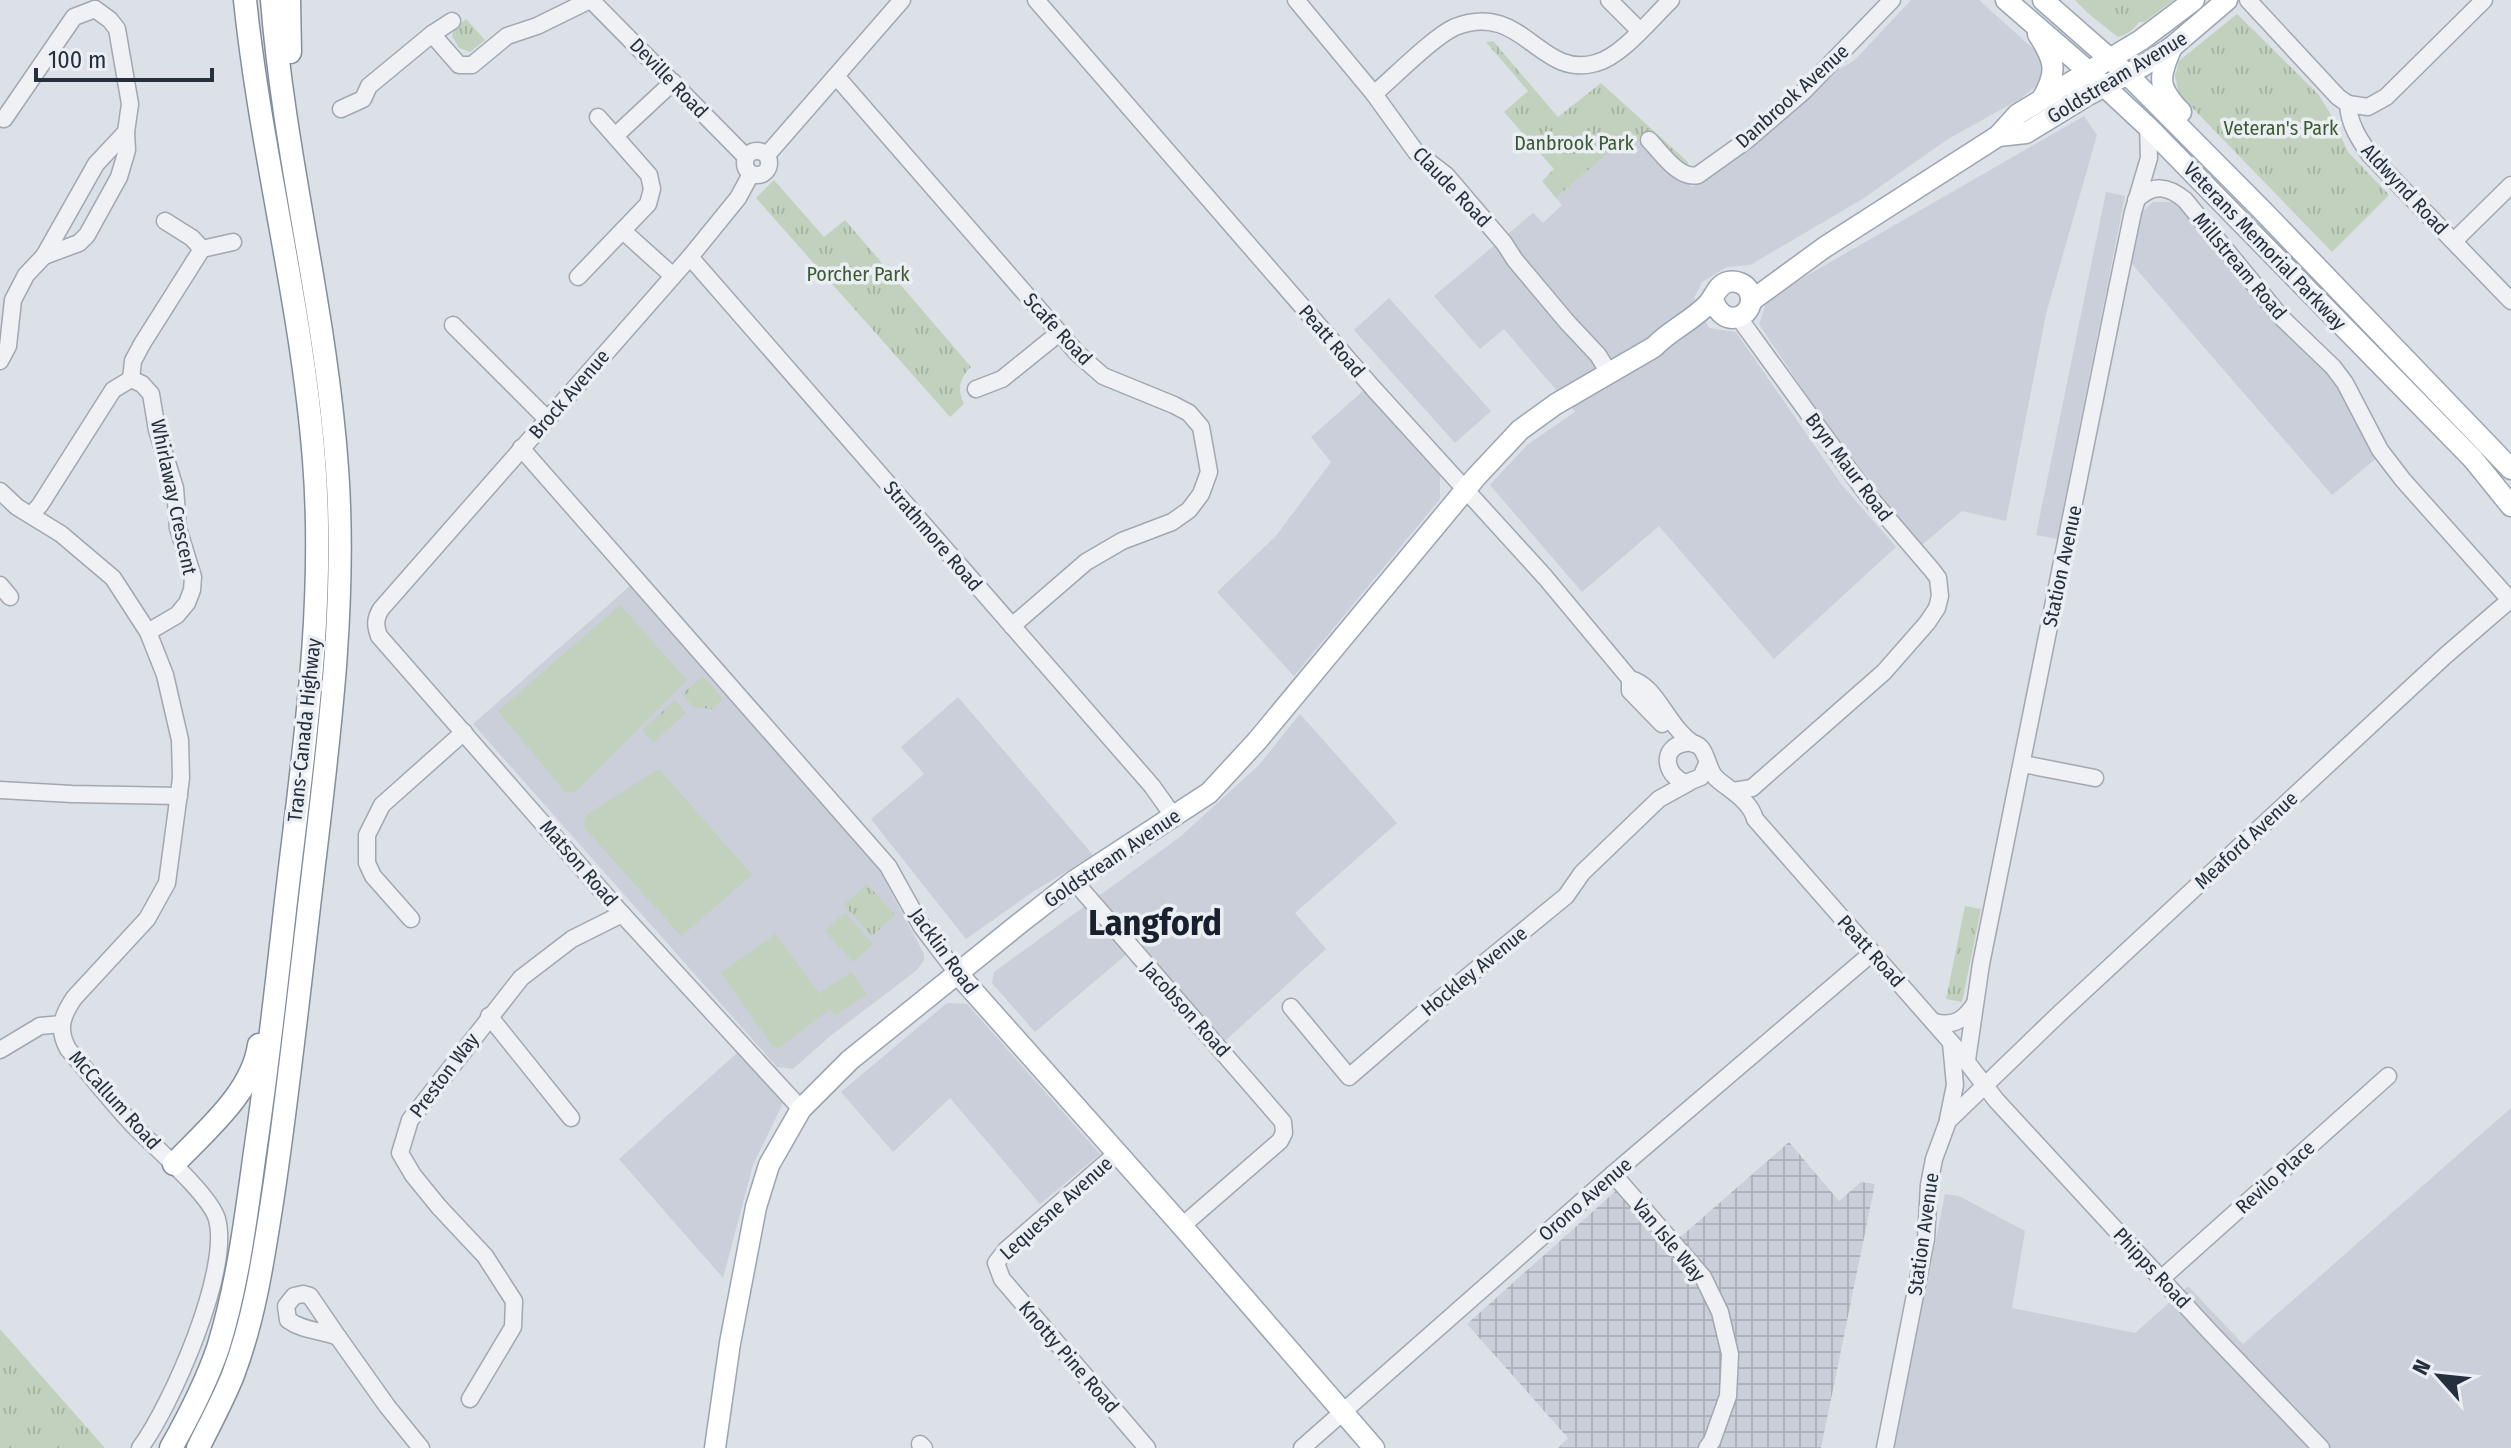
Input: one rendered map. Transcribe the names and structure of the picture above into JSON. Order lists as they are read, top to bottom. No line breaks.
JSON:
{"streets":{"highway":["Trans-Canada Highway"],"main road":["Goldstream Avenue","Veterans Memorial Parkway","Jacklin Road"],"street":["Deville Road","Danbrook Avenue","Claude Road","Aldwynd Road","Millstream Road","Scafe Road","Peatt Road","Brock Avenue","Bryn Maur Road","Whirlaway Crescent","Strathmore Road","Station Avenue","Meaford Avenue","Matson Road","Hockley Avenue","Jacobson Road","Preston Way","McCallum Road","Revilo Place","Orono Avenue","Lequesne Avenue","Van Isle Way","Phipps Road","Knotty Pine Road"]},"crossings":[["Goldstream Avenue","Claude Road"],["Goldstream Avenue","Veterans Memorial Parkway"],["Goldstream Avenue","Peatt Road"],["Goldstream Avenue","Bryn Maur Road"],["Goldstream Avenue","Strathmore Road"],["Goldstream Avenue","Matson Road"],["Goldstream Avenue","Jacklin Road"],["Goldstream Avenue","Jacobson Road"],["Deville Road","Brock Avenue"],["Veterans Memorial Parkway","Station Avenue"],["Millstream Road","Station Avenue"],["Millstream Road","Meaford Avenue"],["Scafe Road","Strathmore Road"],["Peatt Road","Station Avenue"],["Peatt Road","Meaford Avenue"],["Peatt Road","Hockley Avenue"],["Peatt Road","Orono Avenue"],["Peatt Road","Phipps Road"],["Brock Avenue","Strathmore Road"],["Brock Avenue","Matson Road"],["Brock Avenue","Jacklin Road"],["Whirlaway Crescent","McCallum Road"],["Station Avenue","Meaford Avenue"],["Station Avenue","Phipps Road"],["Meaford Avenue","Phipps Road"],["Matson Road","Preston Way"],["Jacklin Road","Jacobson Road"],["Jacklin Road","Orono Avenue"],["Jacklin Road","Lequesne Avenue"],["Revilo Place","Phipps Road"],["Orono Avenue","Van Isle Way"],["Lequesne Avenue","Knotty Pine Road"]],"districts":["Langford"],"parks":["Veteran's Park","Danbrook Park","Porcher Park"],"scale_bar":"100 m","north":"top left"}
